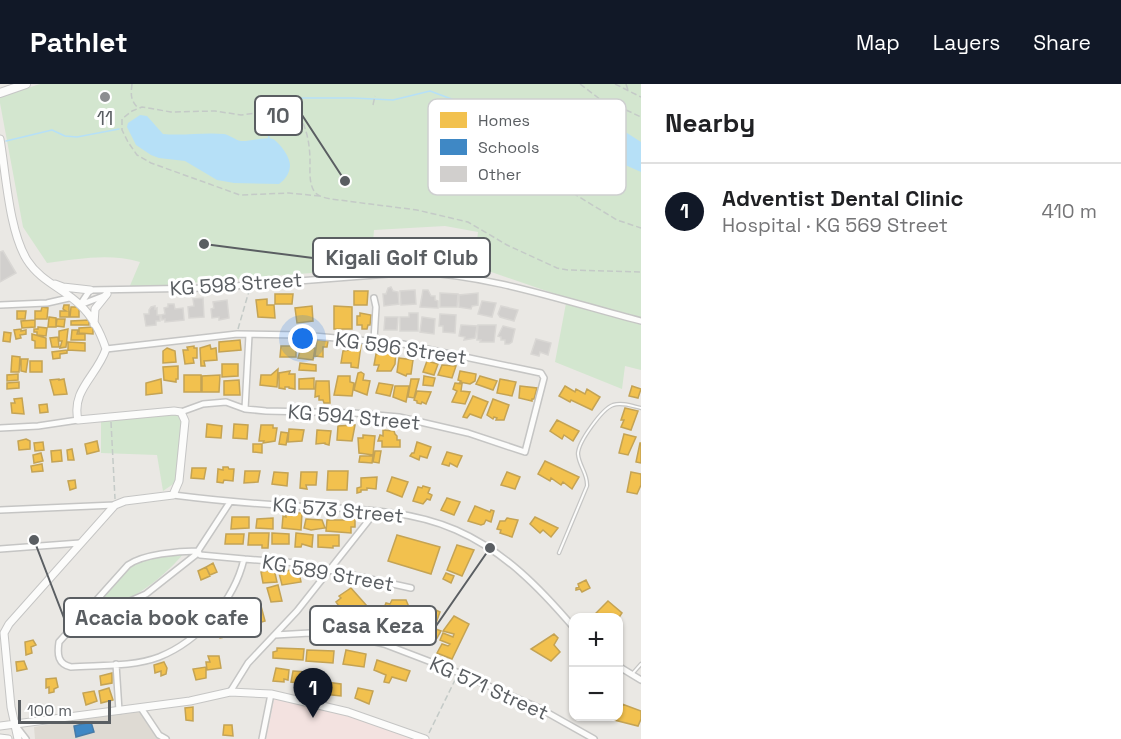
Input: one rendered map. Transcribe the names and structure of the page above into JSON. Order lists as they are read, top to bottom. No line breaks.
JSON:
{"streets":{"street":["KG 598 Street","KG 596 Street","KG 594 Street","KG 573 Street","KG 589 Street","KG 571 Street"]},"crossings":[["KG 596 Street","KG 594 Street"]],"places":["11","10","Kigali Golf Club","Acacia book cafe","Casa Keza"],"legend":["Homes","Schools","Other"],"scale_bar":"100 m","page":{"header":"Pathlet","nav":["Map","Layers","Share"],"heading":"Nearby","list":[{"mark":"1","name":"Adventist Dental Clinic","note":"Hospital · KG 569 Street","value":"410 m"}],"map_buttons":["+","−"],"pins":"1","scale":"100 m"}}
